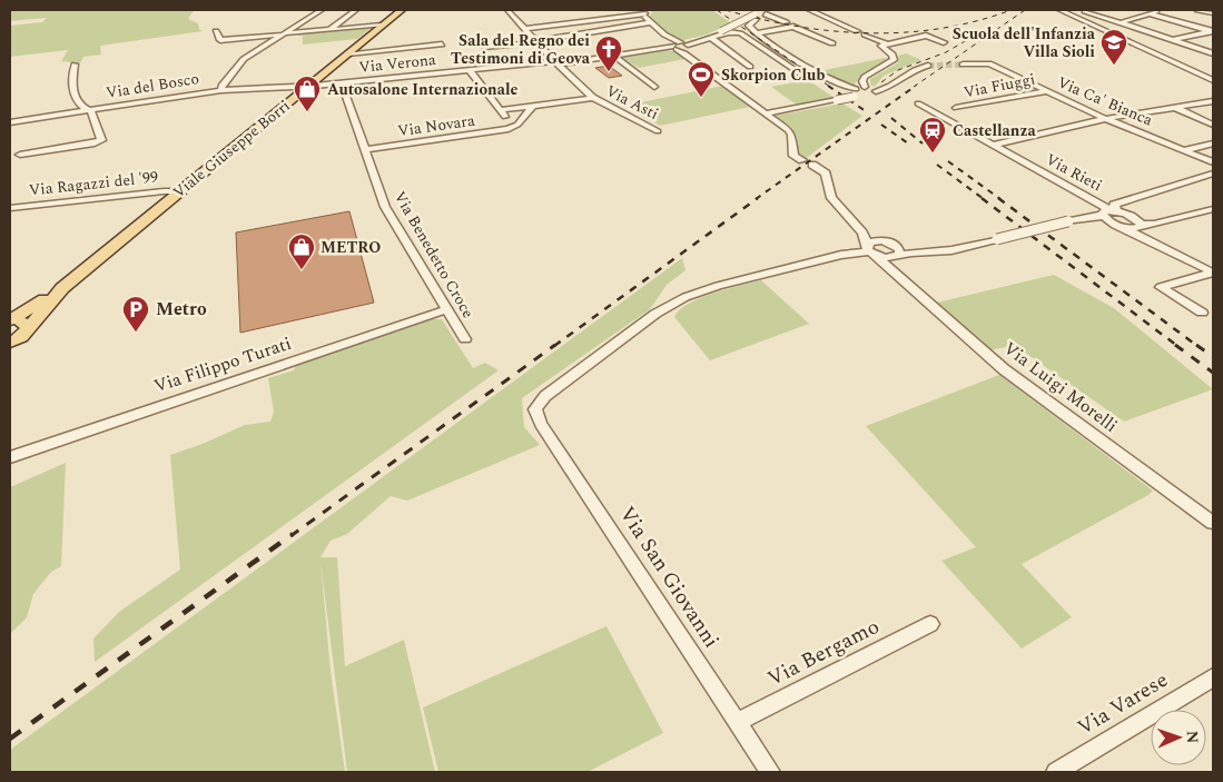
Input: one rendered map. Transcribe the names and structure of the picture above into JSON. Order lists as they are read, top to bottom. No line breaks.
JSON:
{"streets":{"main road":["Viale Giuseppe Borri"],"street":["Via Verona","Via del Bosco","Via Fiuggi","Via Ca' Bianca","Via Asti","Via Novara","Via Rieti","Via Ragazzi del '99","Via Benedetto Croce","Via Filippo Turati","Via Luigi Morelli","Via San Giovanni","Via Bergamo","Via Varese"]},"crossings":[["Via Verona","Via del Bosco"],["Via Verona","Via Asti"],["Via Verona","Via Novara"],["Via Verona","Viale Giuseppe Borri"],["Via del Bosco","Viale Giuseppe Borri"],["Via Fiuggi","Via Ca' Bianca"],["Via Ca' Bianca","Via Rieti"],["Via Novara","Via Benedetto Croce"],["Viale Giuseppe Borri","Via Ragazzi del '99"],["Via Benedetto Croce","Via Filippo Turati"],["Via Luigi Morelli","Via San Giovanni"],["Via San Giovanni","Via Bergamo"]],"places":{"school or university":["Scuola dell'Infanzia Villa Sioli"],"church":["Sala del Regno dei Testimoni di Geova"],"sports":["Skorpion Club"],"shop":["Autosalone Internazionale","METRO"],"station":["Castellanza"],"parking":["Metro"]},"north":"right"}
